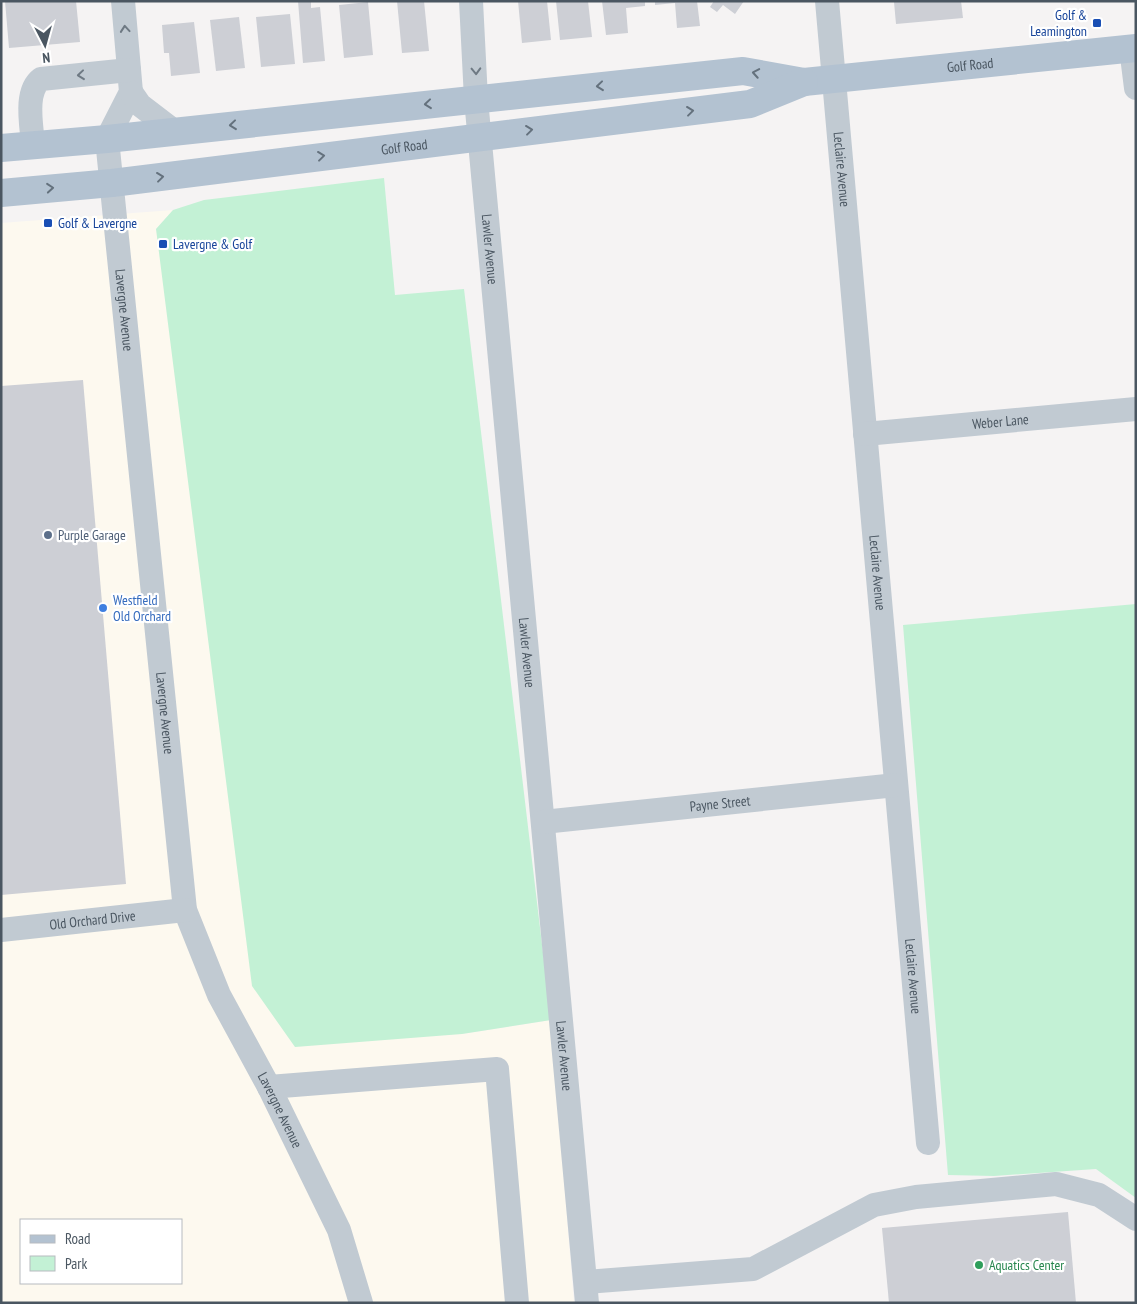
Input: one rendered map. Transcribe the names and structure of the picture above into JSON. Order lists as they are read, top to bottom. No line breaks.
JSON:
{"streets":{"main road":["Golf Road"],"street":["Leclaire Avenue","Lawler Avenue","Lavergne Avenue","Weber Lane","Payne Street","Old Orchard Drive"]},"crossings":[["Golf Road","Leclaire Avenue"],["Golf Road","Lawler Avenue"],["Golf Road","Lavergne Avenue"],["Leclaire Avenue","Weber Lane"],["Leclaire Avenue","Payne Street"],["Lawler Avenue","Payne Street"],["Lavergne Avenue","Old Orchard Drive"]],"places":{"transit":["Golf & Leamington","Golf & Lavergne","Lavergne & Golf"],"other":["Purple Garage","Westfield Old Orchard","Aquatics Center"]},"legend":["Road","Park"],"north":"bottom"}
